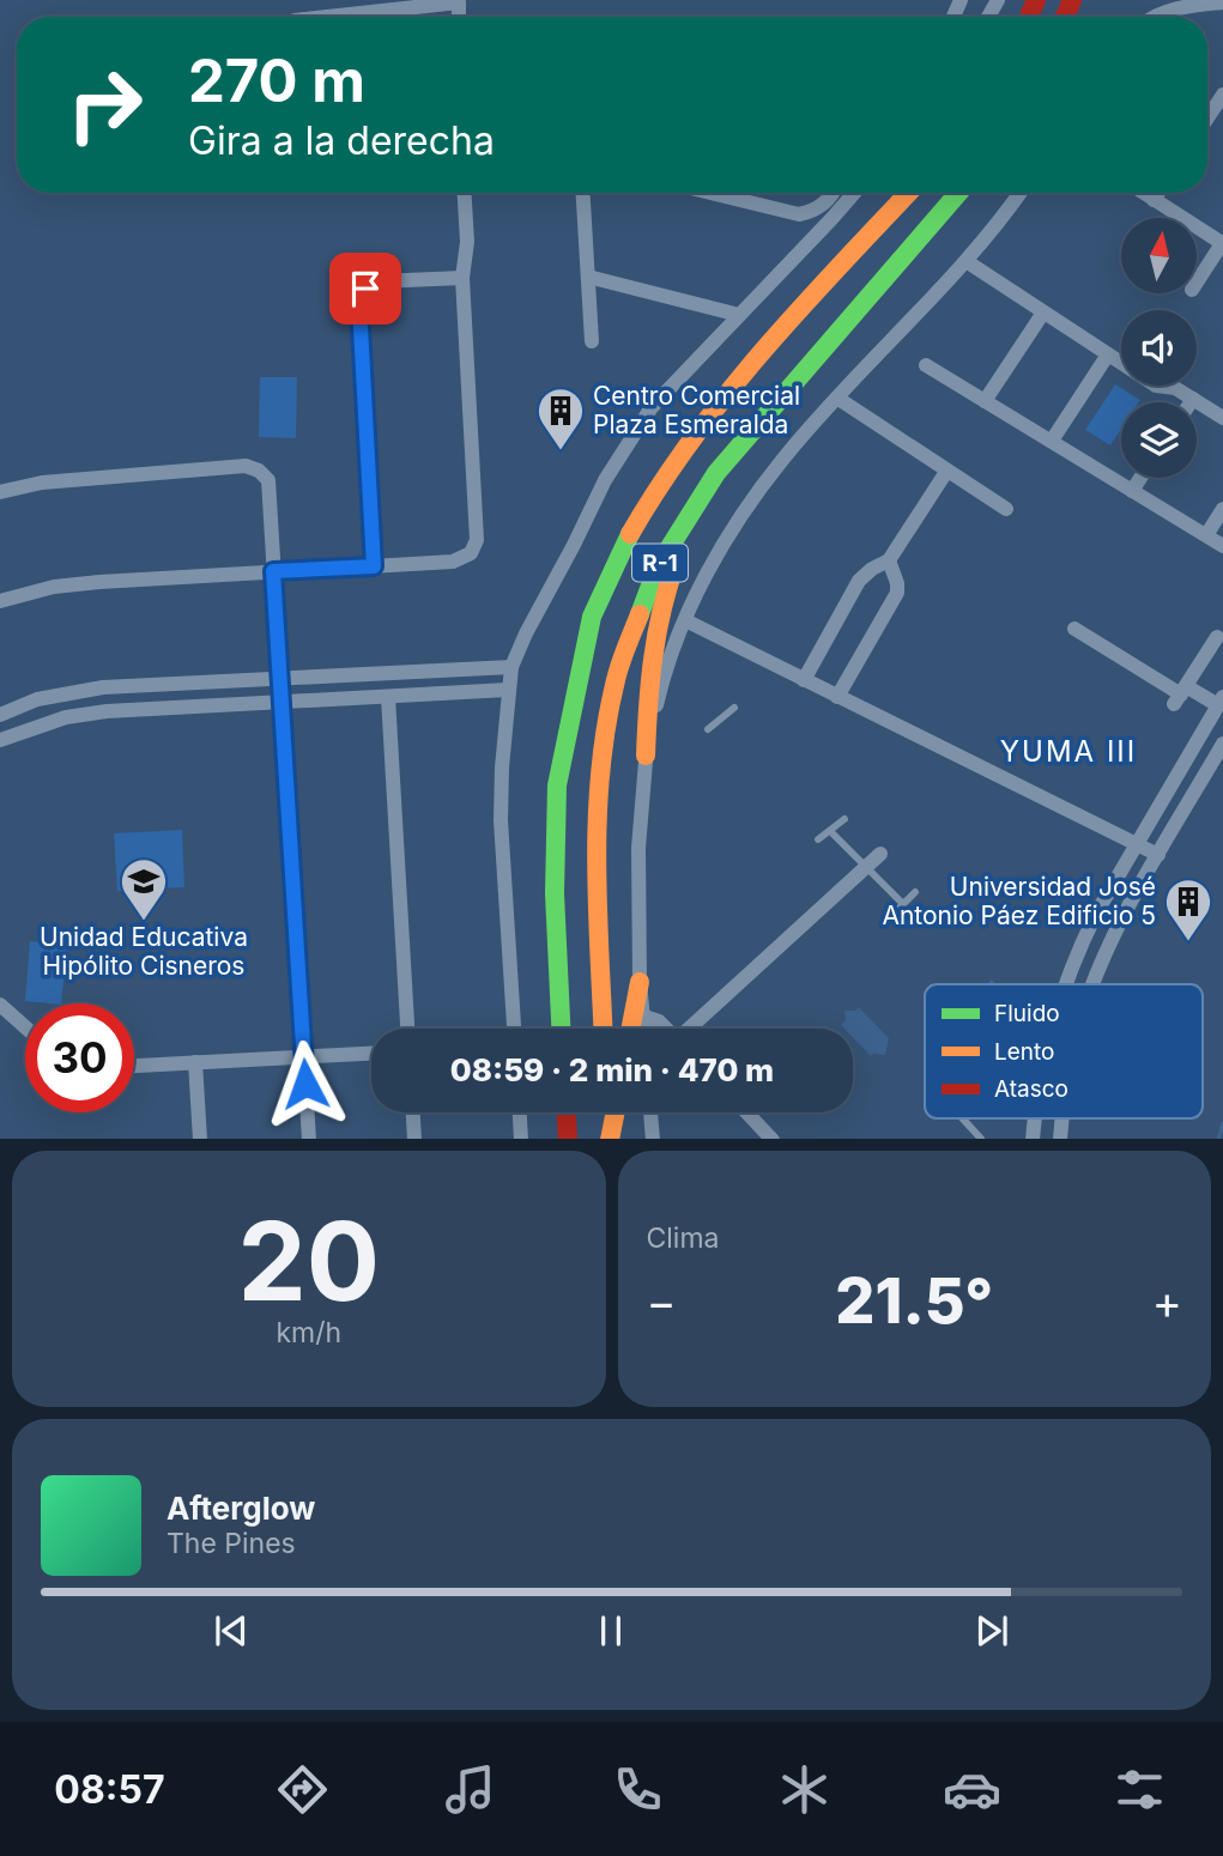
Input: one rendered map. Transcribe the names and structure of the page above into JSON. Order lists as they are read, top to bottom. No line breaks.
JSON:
{"streets":{"main road":["R-1"]},"districts":["YUMA III"],"places":{"building":["Centro Comercial Plaza Esmeralda","Universidad José Antonio Páez Edificio 5"],"school or university":["Unidad Educativa Hipólito Cisneros"]},"legend":["Fluido","Lento","Atasco"],"north":"top","page":{"turn":["270 m","Gira a la derecha"],"limit":"30","trip":"08:59 · 2 min · 470 m","tile":[["20","km/h"],"Clima"],"heat":["−","21.5°","+"],"song":["Afterglow","The Pines"],"tabs":"08:57"}}
